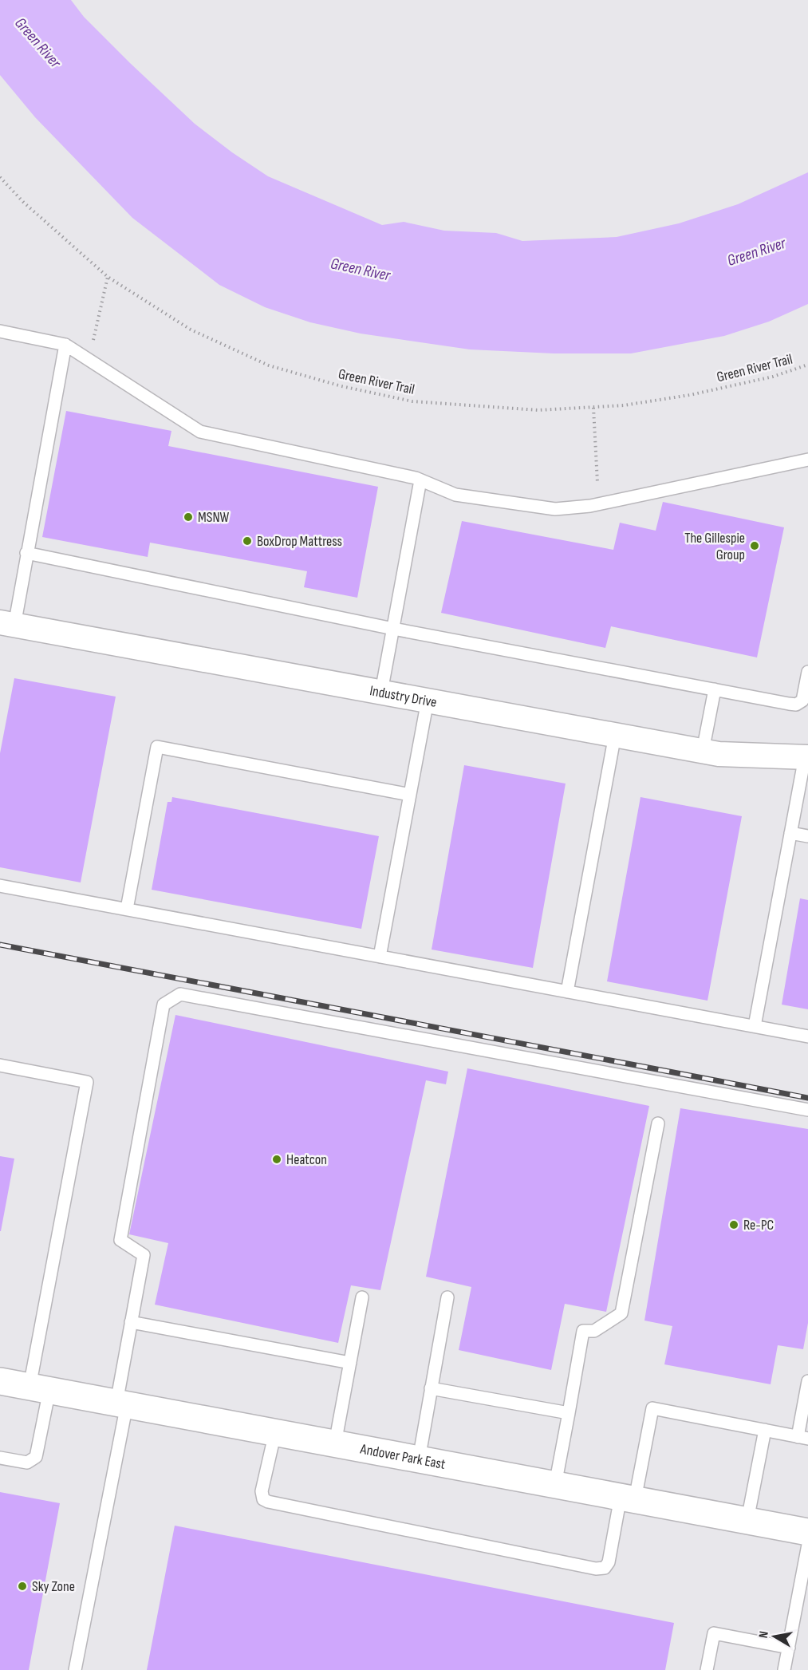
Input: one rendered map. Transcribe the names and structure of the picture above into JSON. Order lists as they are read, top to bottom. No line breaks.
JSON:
{"streets":{"street":["Industry Drive","Andover Park East"],"path":["Green River Trail"]},"water":["Green River"],"places":["MSNW","BoxDrop Mattress","The Gillespie Group","Heatcon","Re-PC","Sky Zone"],"north":"left"}
